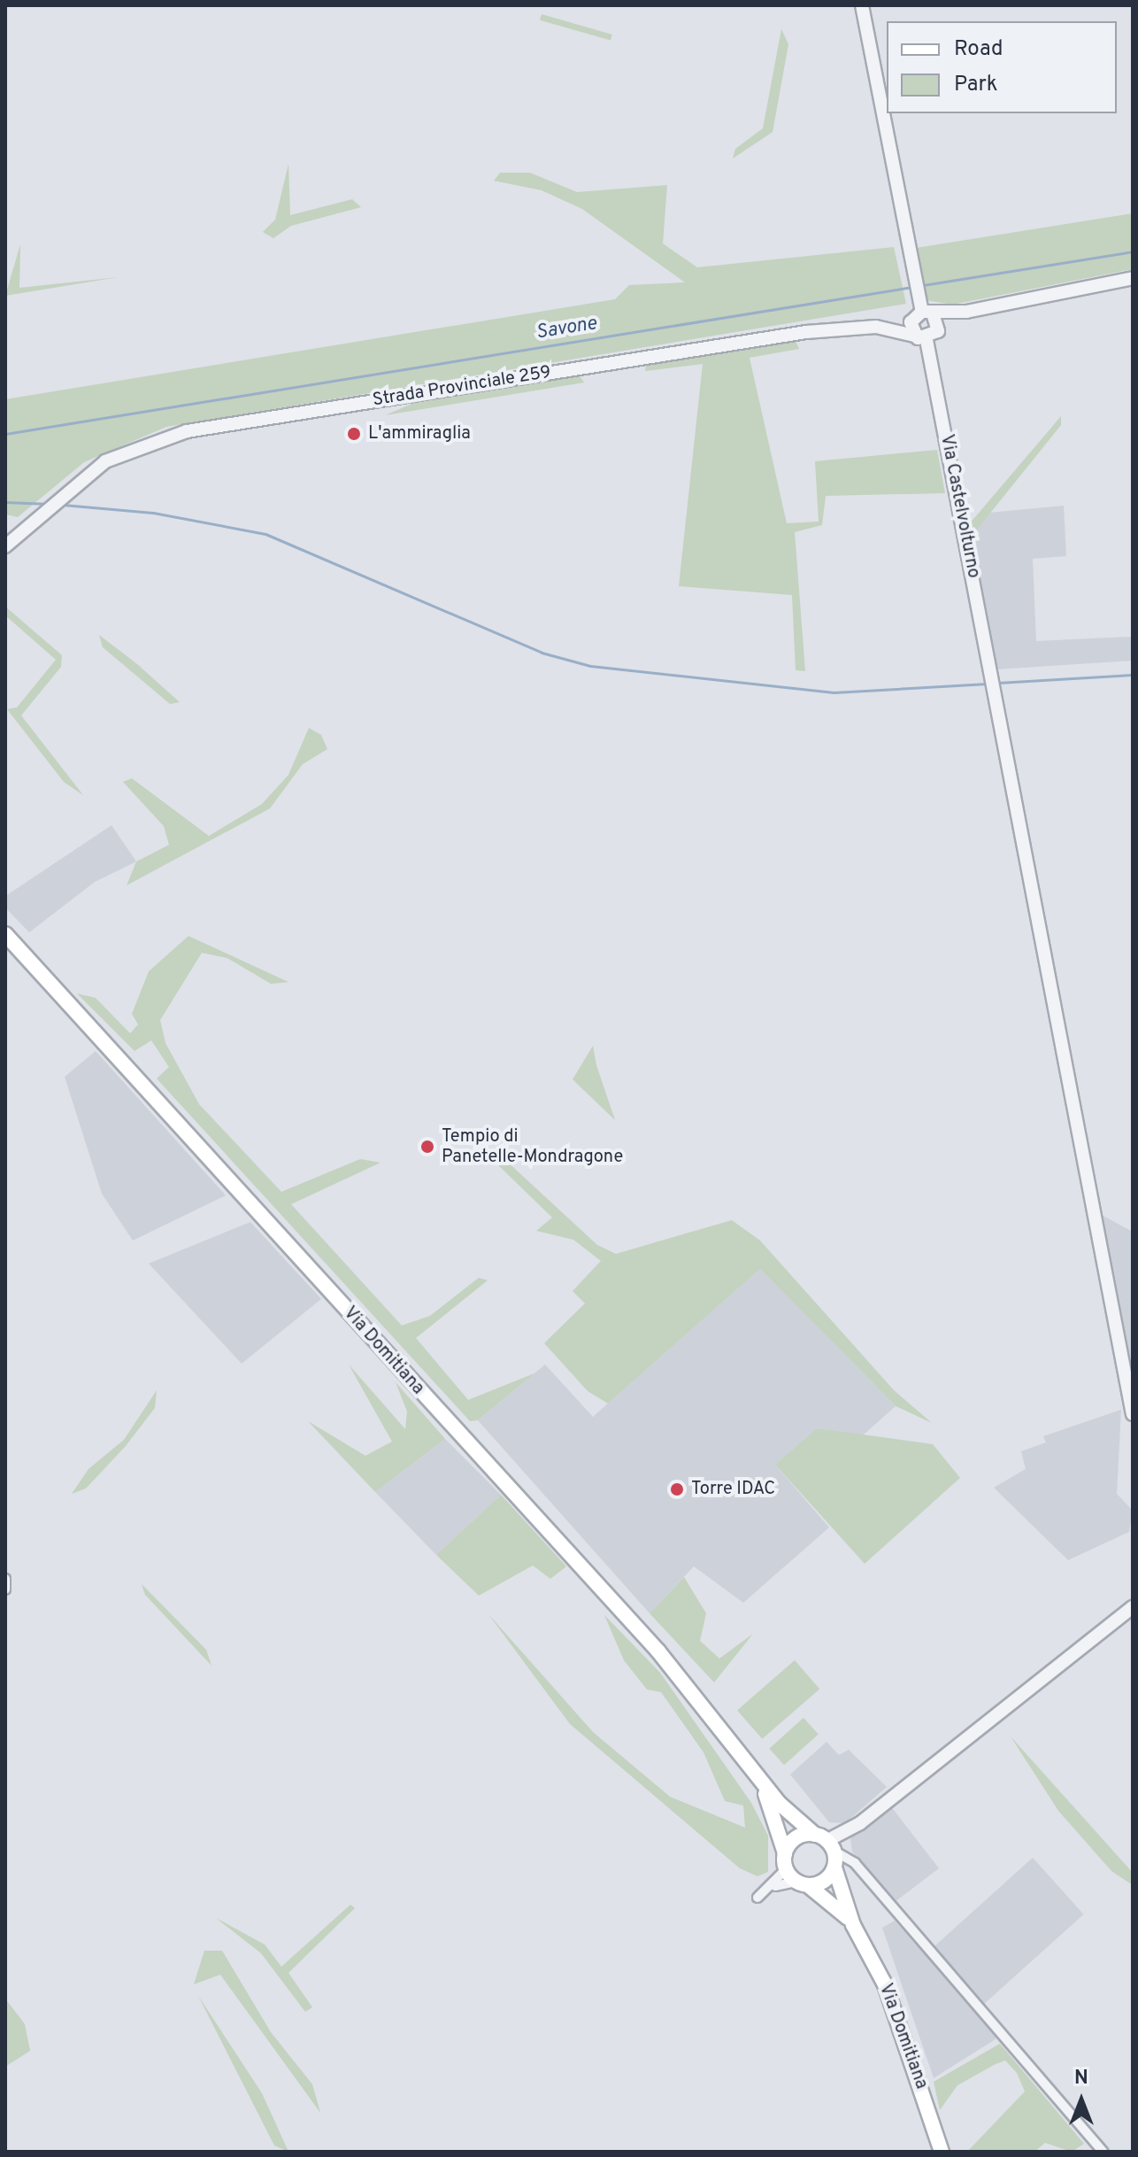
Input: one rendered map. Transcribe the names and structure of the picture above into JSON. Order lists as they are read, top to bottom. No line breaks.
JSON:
{"streets":{"main road":["Via Domitiana"],"street":["Strada Provinciale 259","Via Castelvolturno"]},"crossings":[["Strada Provinciale 259","Via Castelvolturno"]],"water":["Savone"],"places":["L'ammiraglia","Tempio di Panetelle-Mondragone","Torre IDAC"],"legend":["Road","Park"],"north":"top"}
